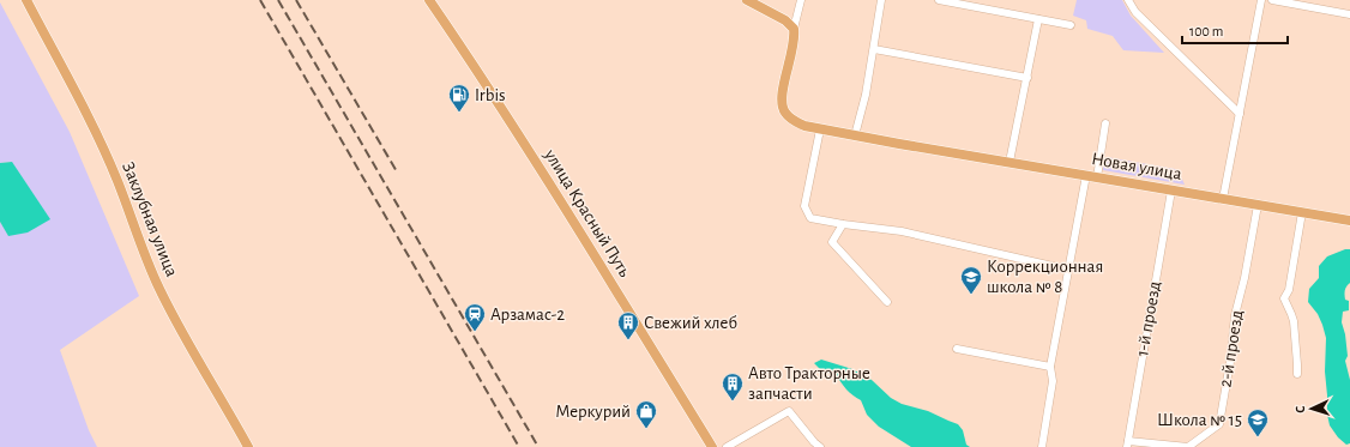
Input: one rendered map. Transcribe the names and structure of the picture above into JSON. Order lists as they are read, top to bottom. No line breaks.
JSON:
{"streets":{"main road":["Новая улица","улица Красный Путь","Заклубная улица"],"street":["1-й проезд","2-й проезд"]},"crossings":[["Новая улица","1-й проезд"],["Новая улица","2-й проезд"],["1-й проезд","2-й проезд"]],"places":{"fuel station":["Irbis"],"school or university":["Коррекционная школа № 8","Школа № 15"],"station":["Арзамас-2"],"building":["Свежий хлеб","Авто Тракторные запчасти"],"shop":["Меркурий"]},"scale_bar":"100 m","north":"left"}
